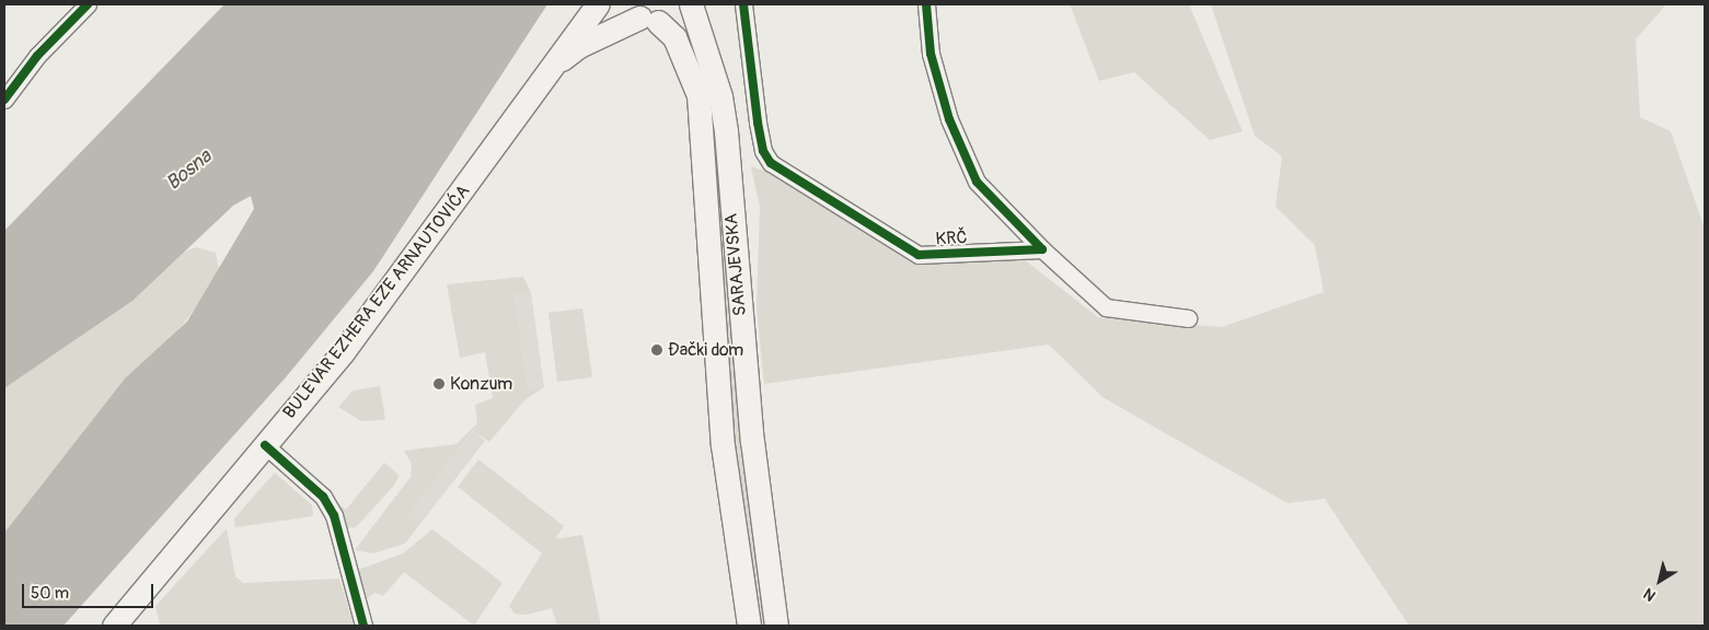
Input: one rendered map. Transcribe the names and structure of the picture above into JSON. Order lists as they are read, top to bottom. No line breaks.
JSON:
{"streets":{"main road":["SARAJEVSKA","BULEVAR EZHERA EZE ARNAUTOVIĆA"],"street":["KRČ"]},"crossings":[["SARAJEVSKA","BULEVAR EZHERA EZE ARNAUTOVIĆA"]],"water":["Bosna"],"places":["Đački dom","Konzum"],"scale_bar":"50 m","north":"bottom left"}
